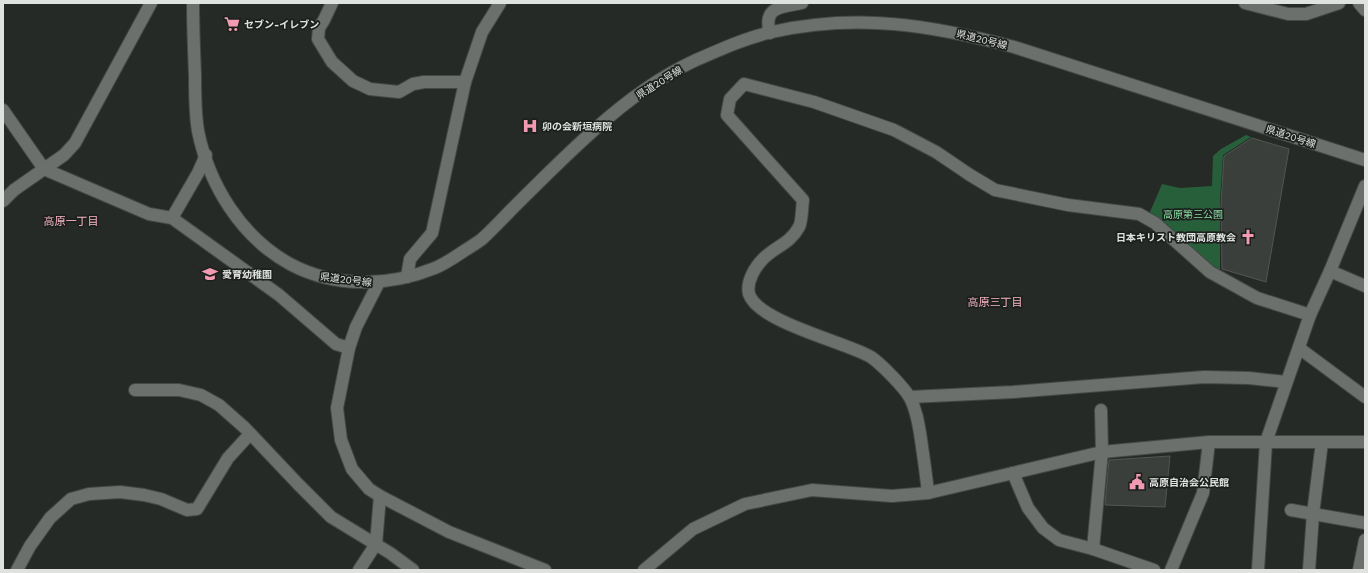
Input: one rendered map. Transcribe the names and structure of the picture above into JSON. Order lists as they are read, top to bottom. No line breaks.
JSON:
{"streets":{"street":["県道20号線"]},"districts":["高原一丁目","高原三丁目"],"parks":["高原第三公園"],"places":{"supermarket":["セブン-イレブン"],"hospital":["卯の会新垣病院"],"church":["日本キリスト教団高原教会"],"school or university":["愛育幼稚園"],"public building":["高原自治会公民館"]}}
